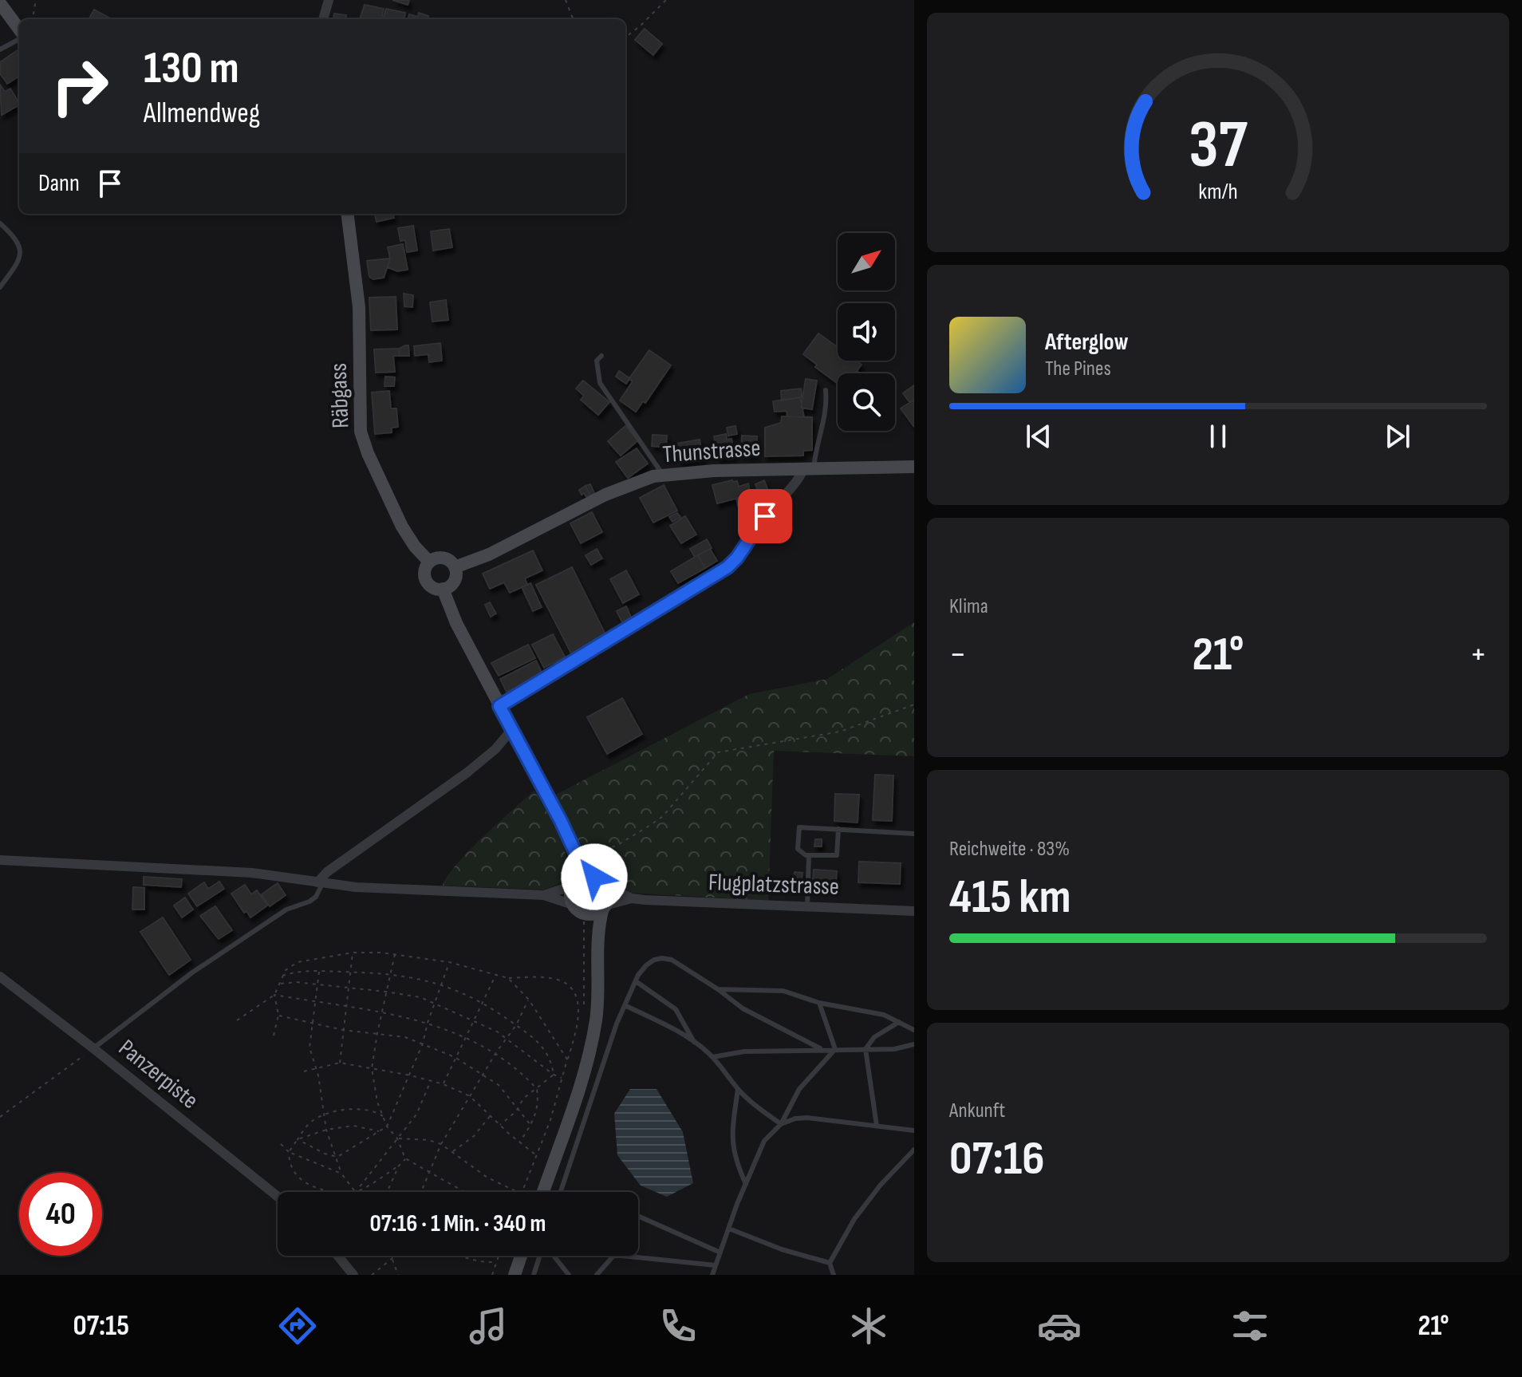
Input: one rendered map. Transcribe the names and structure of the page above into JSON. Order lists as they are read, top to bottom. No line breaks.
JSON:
{"streets":{"street":["Räbgass","Thunstrasse","Flugplatzstrasse","Panzerpiste"]},"crossings":[["Räbgass","Thunstrasse"]],"north":"top right","page":{"turn":["130 m","Allmendweg"],"then":"Dann","song":["Afterglow","The Pines"],"tile":["Klima",["Reichweite · 83%","415 km"],["Ankunft","07:16"]],"heat":["−","21°","+"],"limit":"40","trip":"07:16 · 1 Min. · 340 m","tabs":["07:15","21°"],"gauge":["37","km/h"]}}
